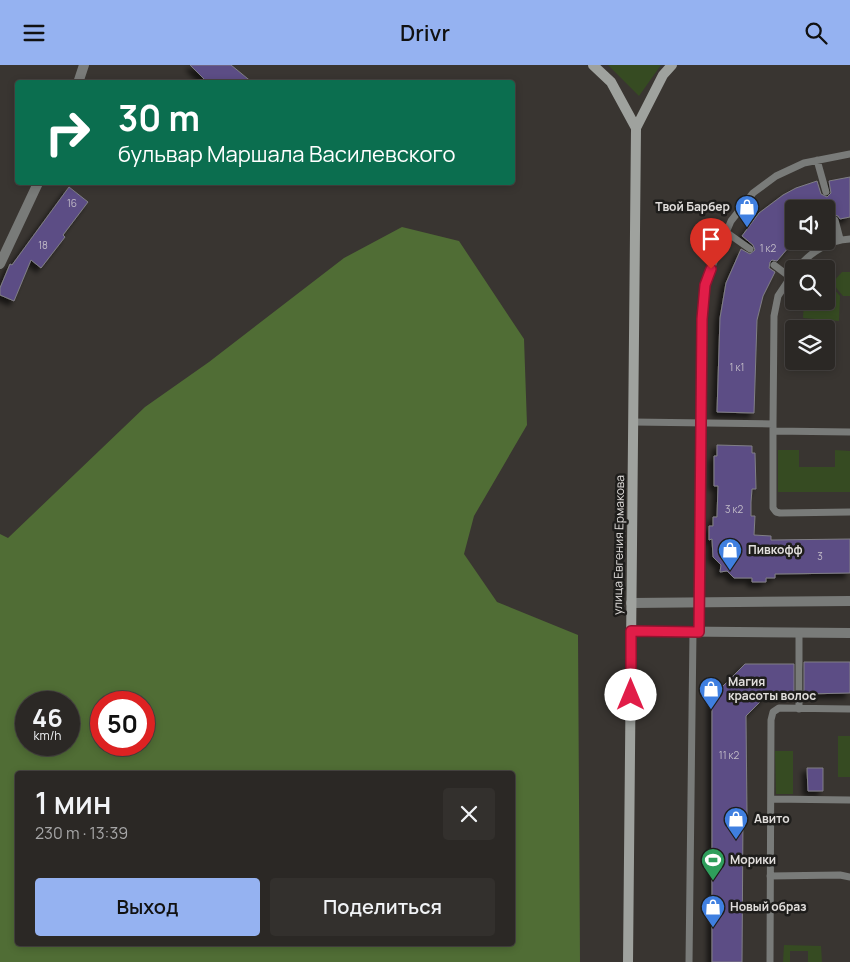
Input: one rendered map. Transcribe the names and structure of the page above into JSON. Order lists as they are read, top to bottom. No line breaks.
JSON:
{"streets":{"main road":["улица Евгения Ермакова"]},"places":{"shop":["Твой Барбер","Пивкофф","Магия красоты волос","Авито","Новый образ"],"sports":["Морики"]},"house_numbers":["16","18","1 к2","1 к1","3 к2","3","11 к2"],"page":{"header":"Drivr","turn":["30 m","бульвар Маршала Василевского"],"speed":"46 km/h","limit":"50","heading":["1 мин","230 m · 13:39"],"buttons":["Выход","Поделиться"]}}
